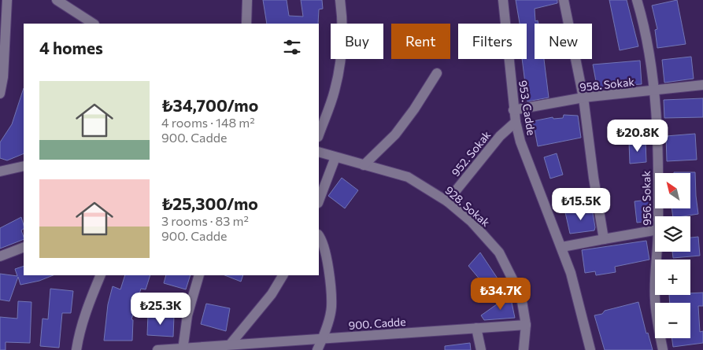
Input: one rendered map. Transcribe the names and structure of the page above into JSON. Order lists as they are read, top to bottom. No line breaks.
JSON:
{"streets":{"street":["958. Sokak","953. Cadde","952. Sokak","956. Sokak","928. Sokak","900. Cadde"]},"crossings":[["958. Sokak","953. Cadde"],["958. Sokak","956. Sokak"],["953. Cadde","952. Sokak"],["952. Sokak","928. Sokak"],["928. Sokak","900. Cadde"]],"north":"top left","page":{"chip":["Buy","Rent","Filters","New"],"heading":"4 homes","list":[{"name":"₺34,700/mo","note":"4 rooms · 148 m² · 900. Cadde"},{"name":"₺25,300/mo","note":"3 rooms · 83 m² · 900. Cadde"}],"price":["₺20.8K","₺15.5K","₺34.7K","₺25.3K"],"map_buttons":["+","−"]}}
